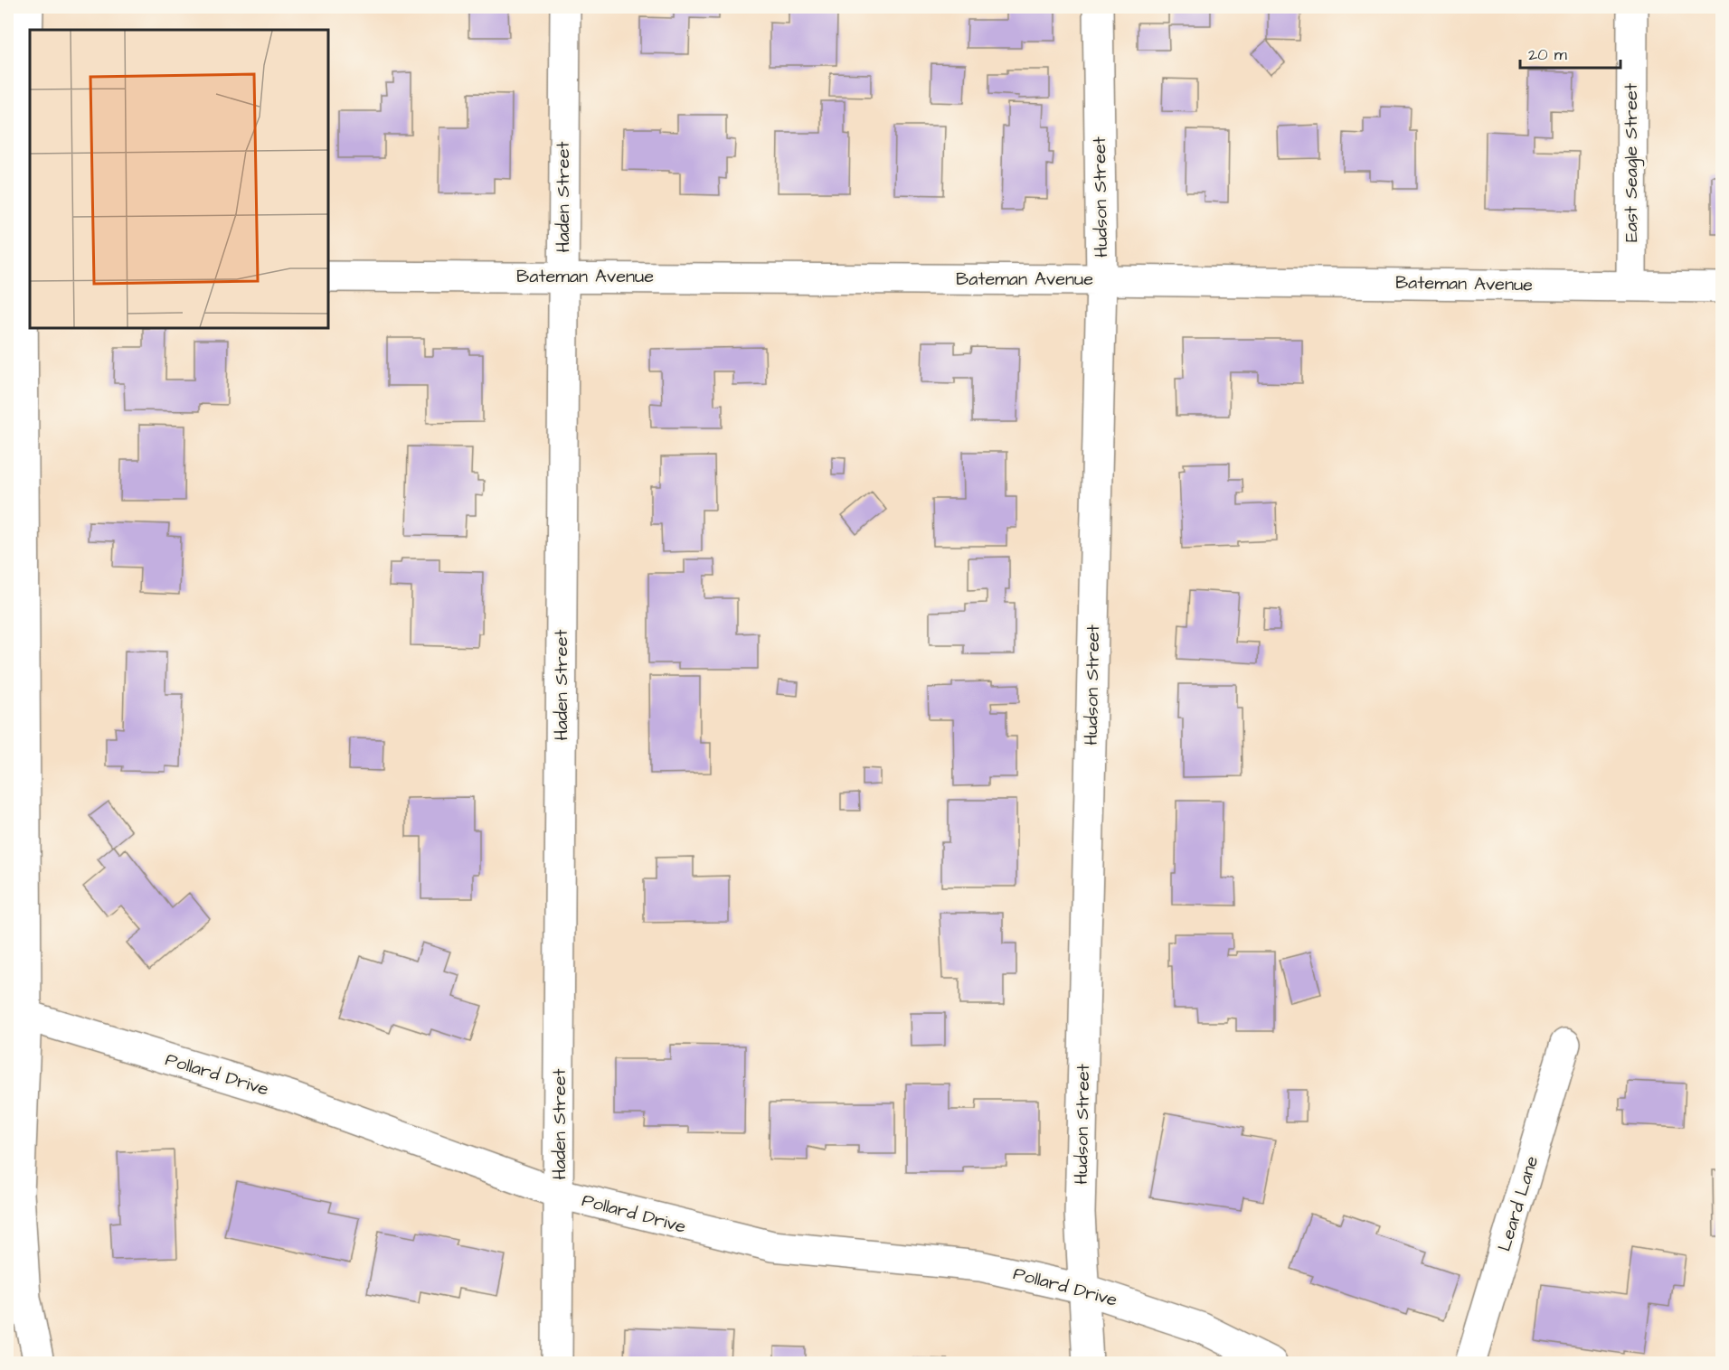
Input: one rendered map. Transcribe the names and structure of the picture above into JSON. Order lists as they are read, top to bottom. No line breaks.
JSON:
{"streets":{"street":["East Seagle Street","Haden Street","Hudson Street","Bateman Avenue","Pollard Drive","Leard Lane"]},"crossings":[["East Seagle Street","Bateman Avenue"],["Haden Street","Bateman Avenue"],["Haden Street","Pollard Drive"],["Hudson Street","Bateman Avenue"],["Hudson Street","Pollard Drive"]],"scale_bar":"20 m"}
